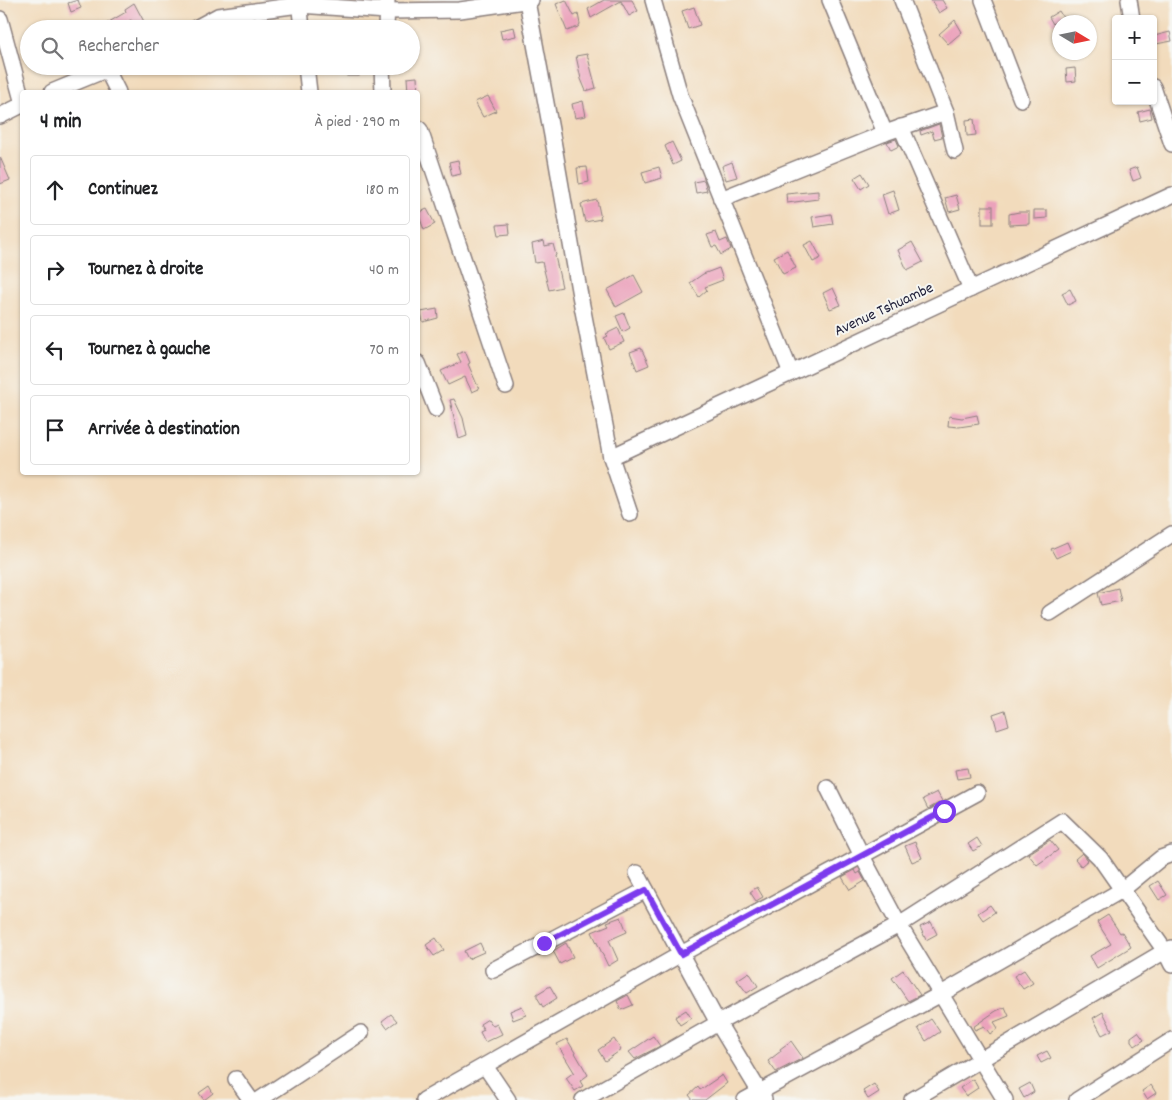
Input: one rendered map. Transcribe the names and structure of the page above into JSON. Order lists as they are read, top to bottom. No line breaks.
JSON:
{"streets":{"street":["Avenue Tshuambe"]},"north":"right","page":{"map_buttons":["+","−"],"search":"Rechercher","heading":["4 min","À pied · 290 m"],"list":[["Continuez","180 m"],["Tournez à droite","40 m"],["Tournez à gauche","70 m"],"Arrivée à destination"]}}
